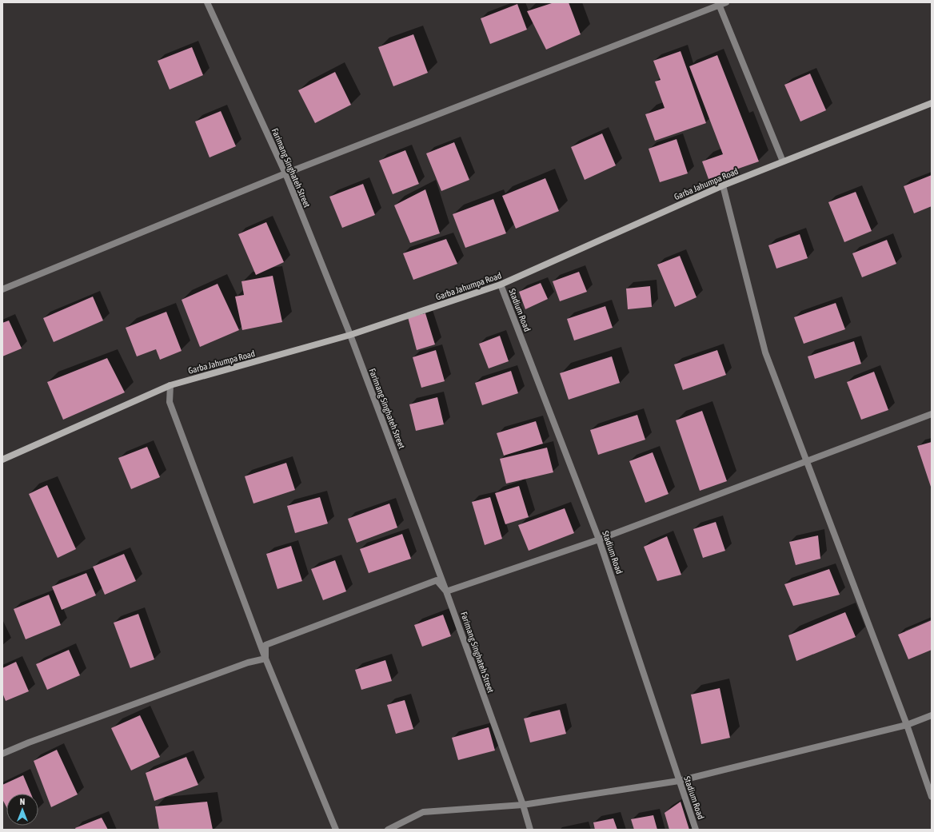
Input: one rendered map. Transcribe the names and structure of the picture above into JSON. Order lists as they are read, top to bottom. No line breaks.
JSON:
{"streets":{"street":["Farimang Singhateh Street","Garba Jahumpa Road","Stadium Road"]},"crossings":[["Farimang Singhateh Street","Garba Jahumpa Road"],["Garba Jahumpa Road","Stadium Road"]],"north":"top"}
